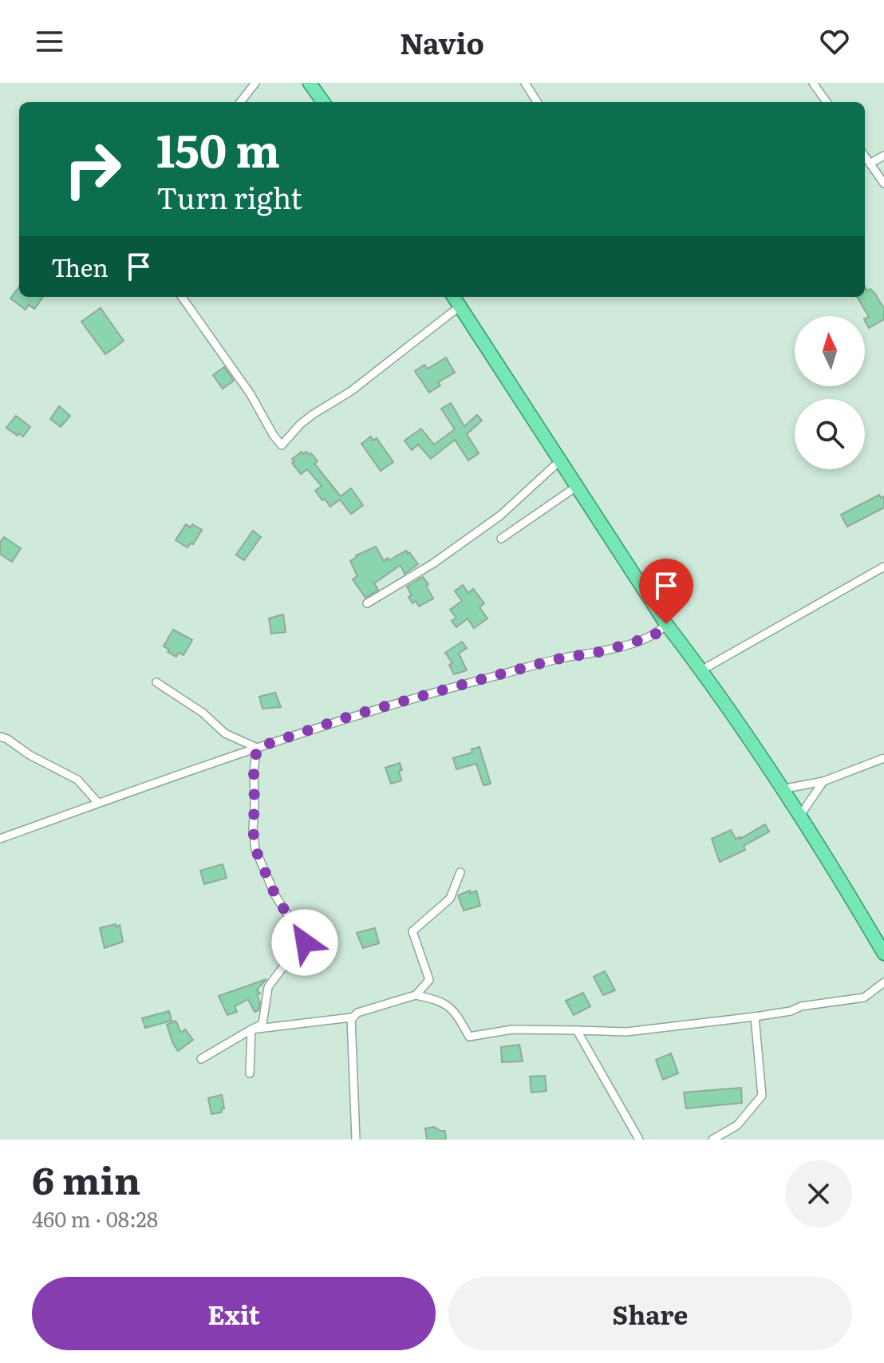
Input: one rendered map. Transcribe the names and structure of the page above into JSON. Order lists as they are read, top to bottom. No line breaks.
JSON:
{"north":"top","page":{"header":"Navio","turn":["150 m","Turn right"],"then":"Then","heading":["6 min","460 m · 08:28"],"buttons":["Exit","Share"]}}
